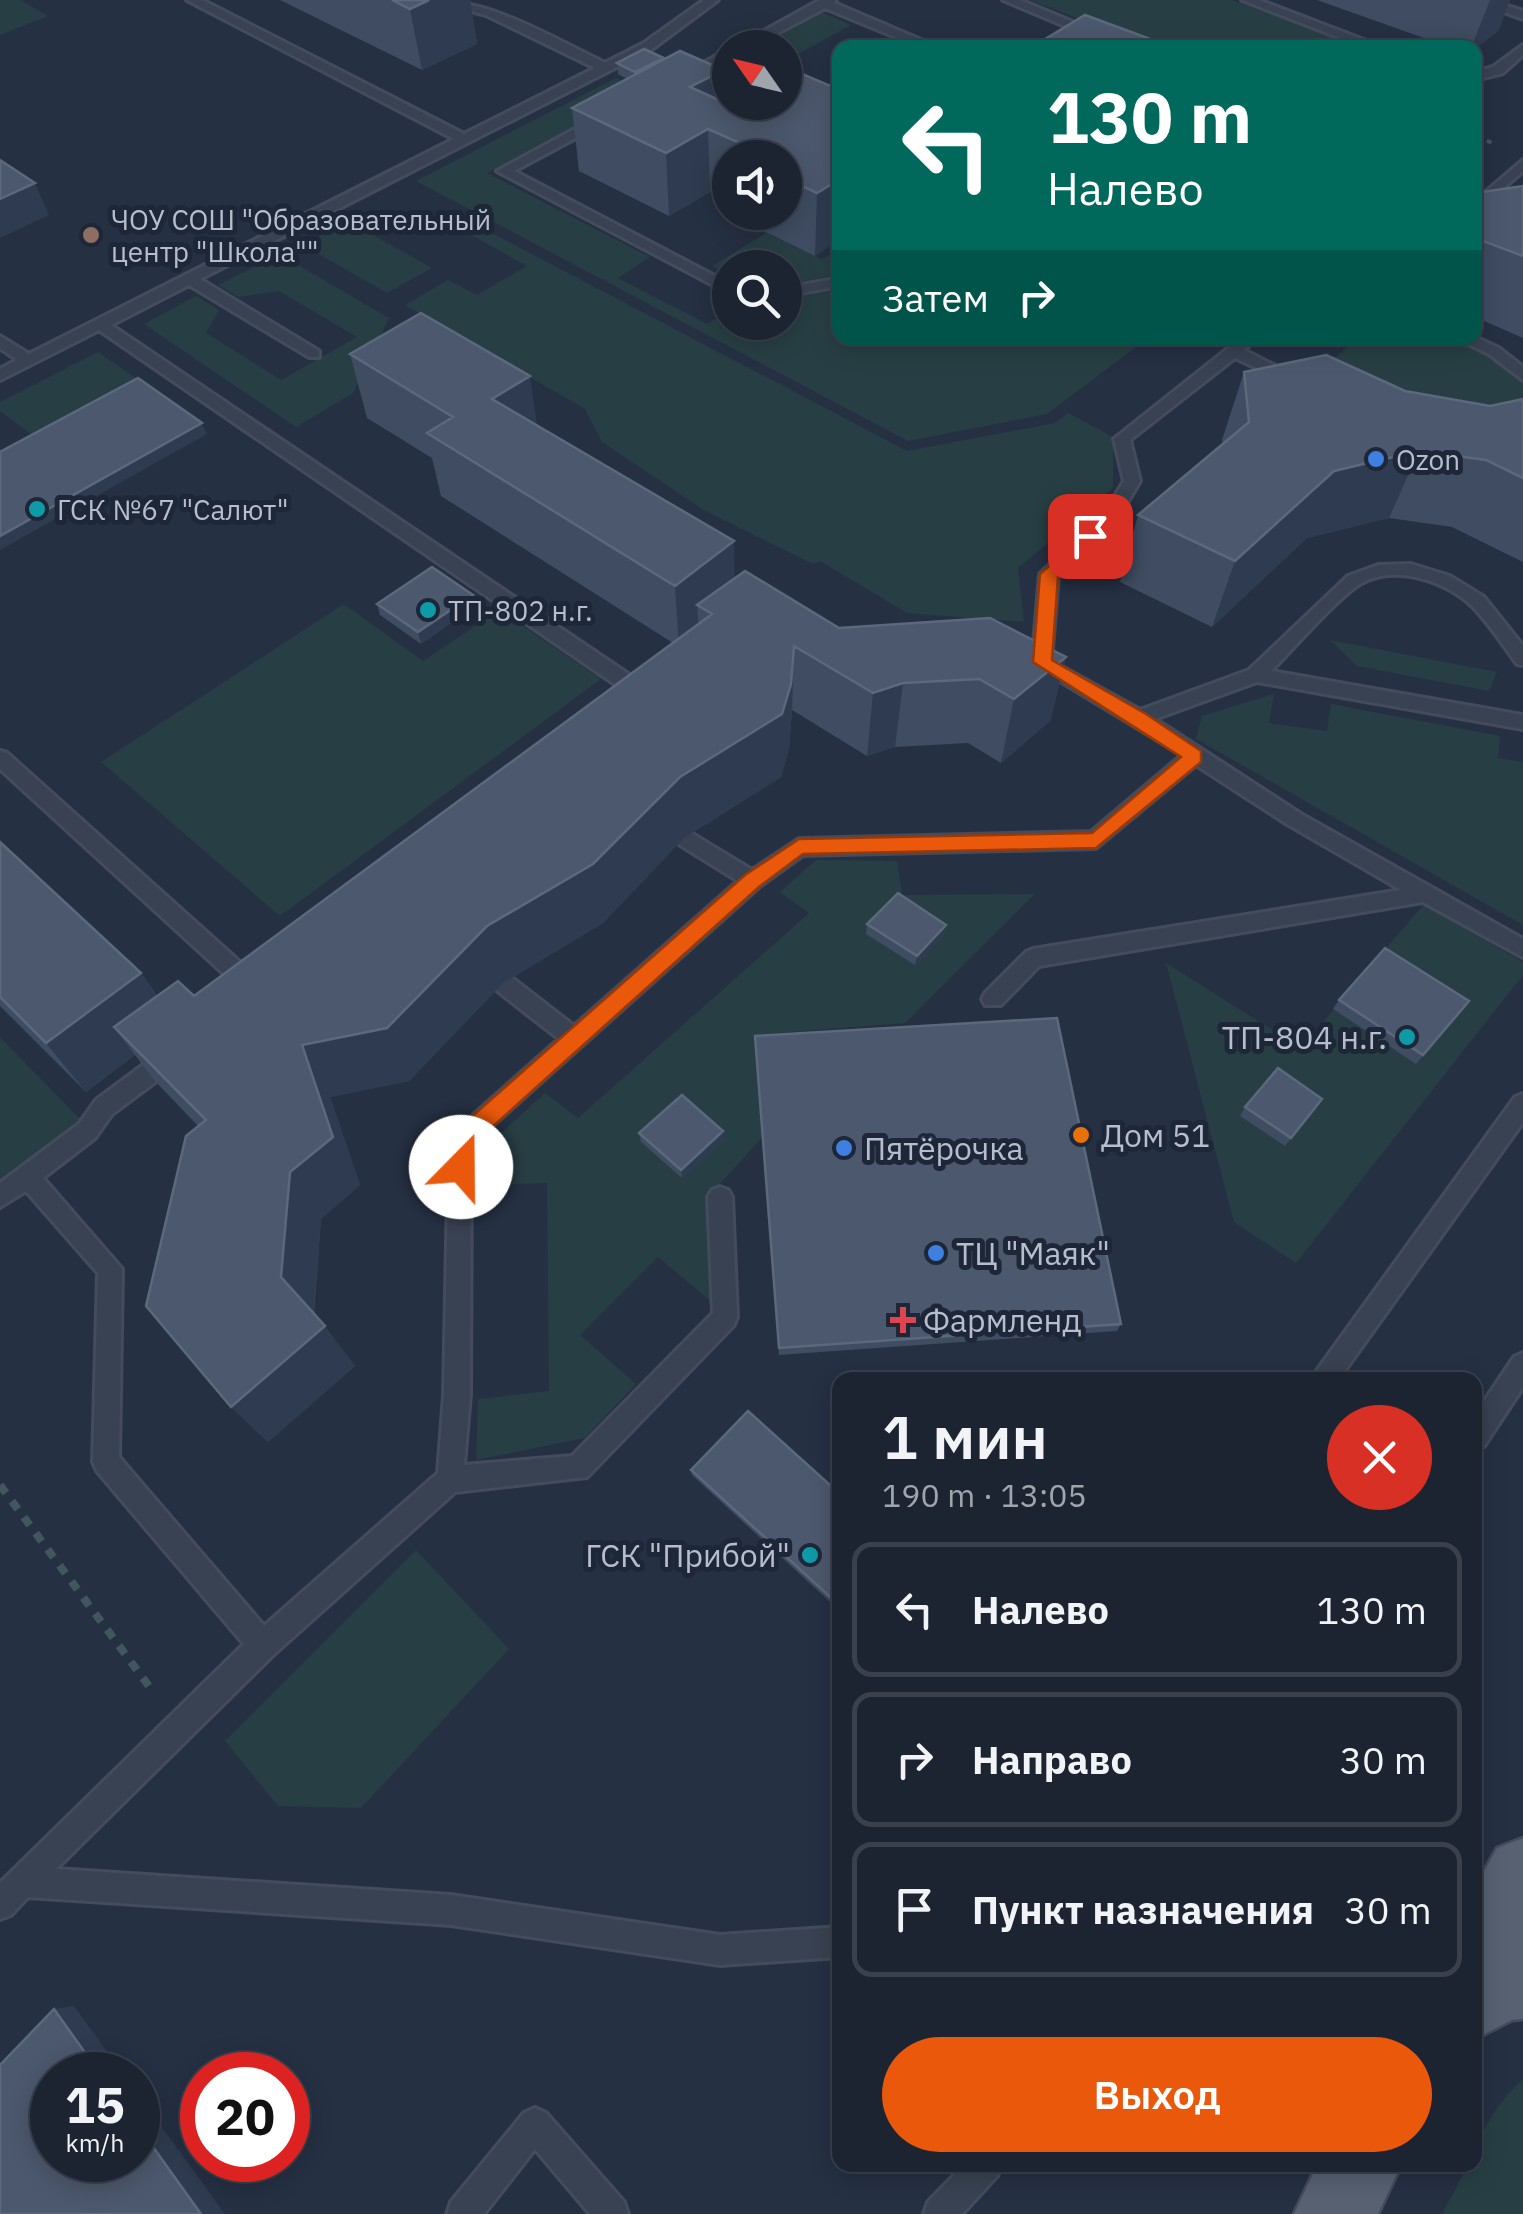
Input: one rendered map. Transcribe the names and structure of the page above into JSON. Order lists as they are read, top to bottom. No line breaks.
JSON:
{"places":{"other":["ЧОУ СОШ \"Образовательный центр \"Школа\"\"","Ozon","ГСК №67 \"Салют\"","ТП-802 н.г.","ТП-804 н.г.","Дом 51","Пятёрочка","ТЦ \"Маяк\"","ГСК \"Прибой\""],"health":["Фармленд"]},"north":"top left","page":{"turn":["130 m","Налево"],"then":"Затем","heading":["1 мин","190 m · 13:05"],"list":[{"name":"Налево","value":"130 m"},{"name":"Направо","value":"30 m"},{"name":"Пункт назначения","value":"30 m"}],"buttons":"Выход","speed":"15 km/h","limit":"20"}}
